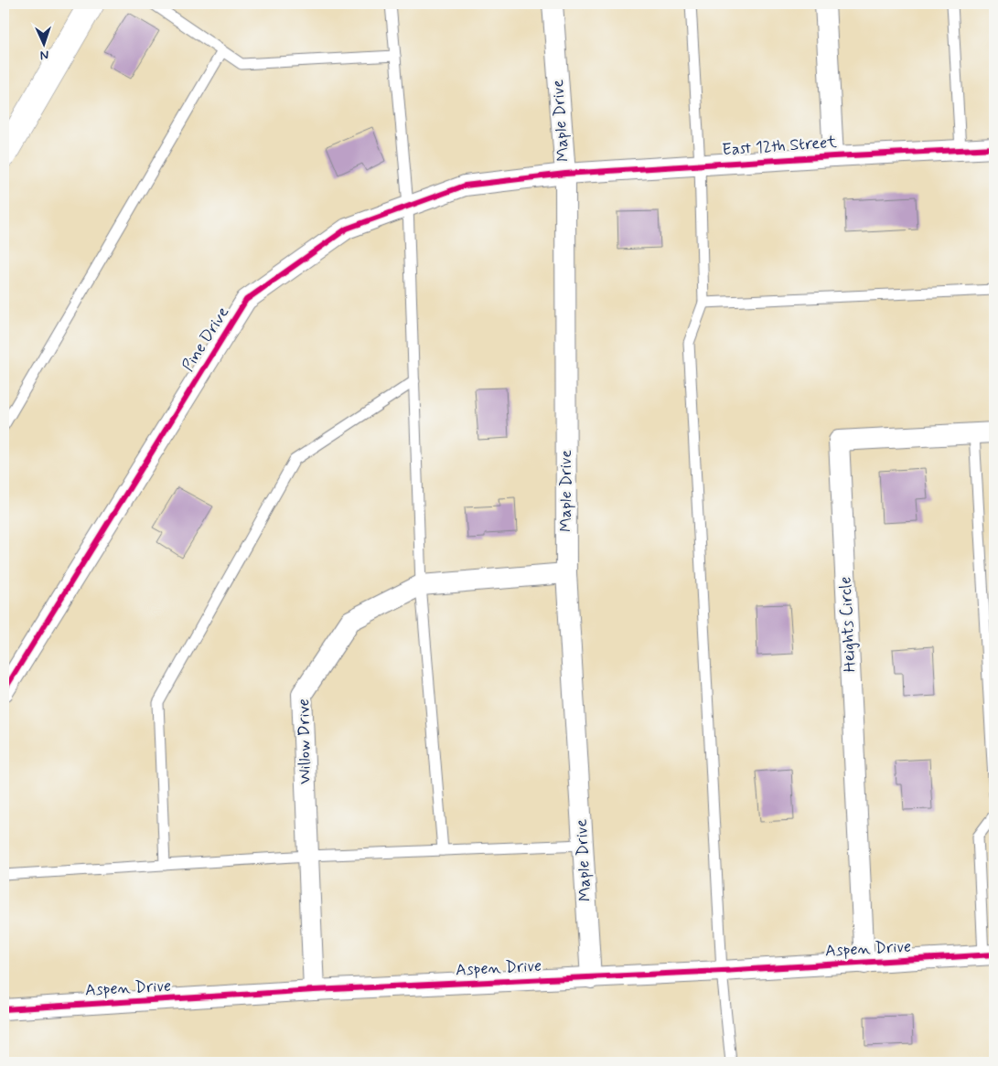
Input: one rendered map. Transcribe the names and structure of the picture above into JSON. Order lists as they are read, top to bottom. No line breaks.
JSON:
{"streets":{"street":["Maple Drive","East 12th Street","Pine Drive","Heights Circle","Willow Drive","Aspen Drive"]},"crossings":[["Maple Drive","East 12th Street"],["Maple Drive","Pine Drive"],["Maple Drive","Willow Drive"],["Maple Drive","Aspen Drive"],["East 12th Street","Pine Drive"],["Heights Circle","Aspen Drive"],["Willow Drive","Aspen Drive"]],"north":"bottom"}
